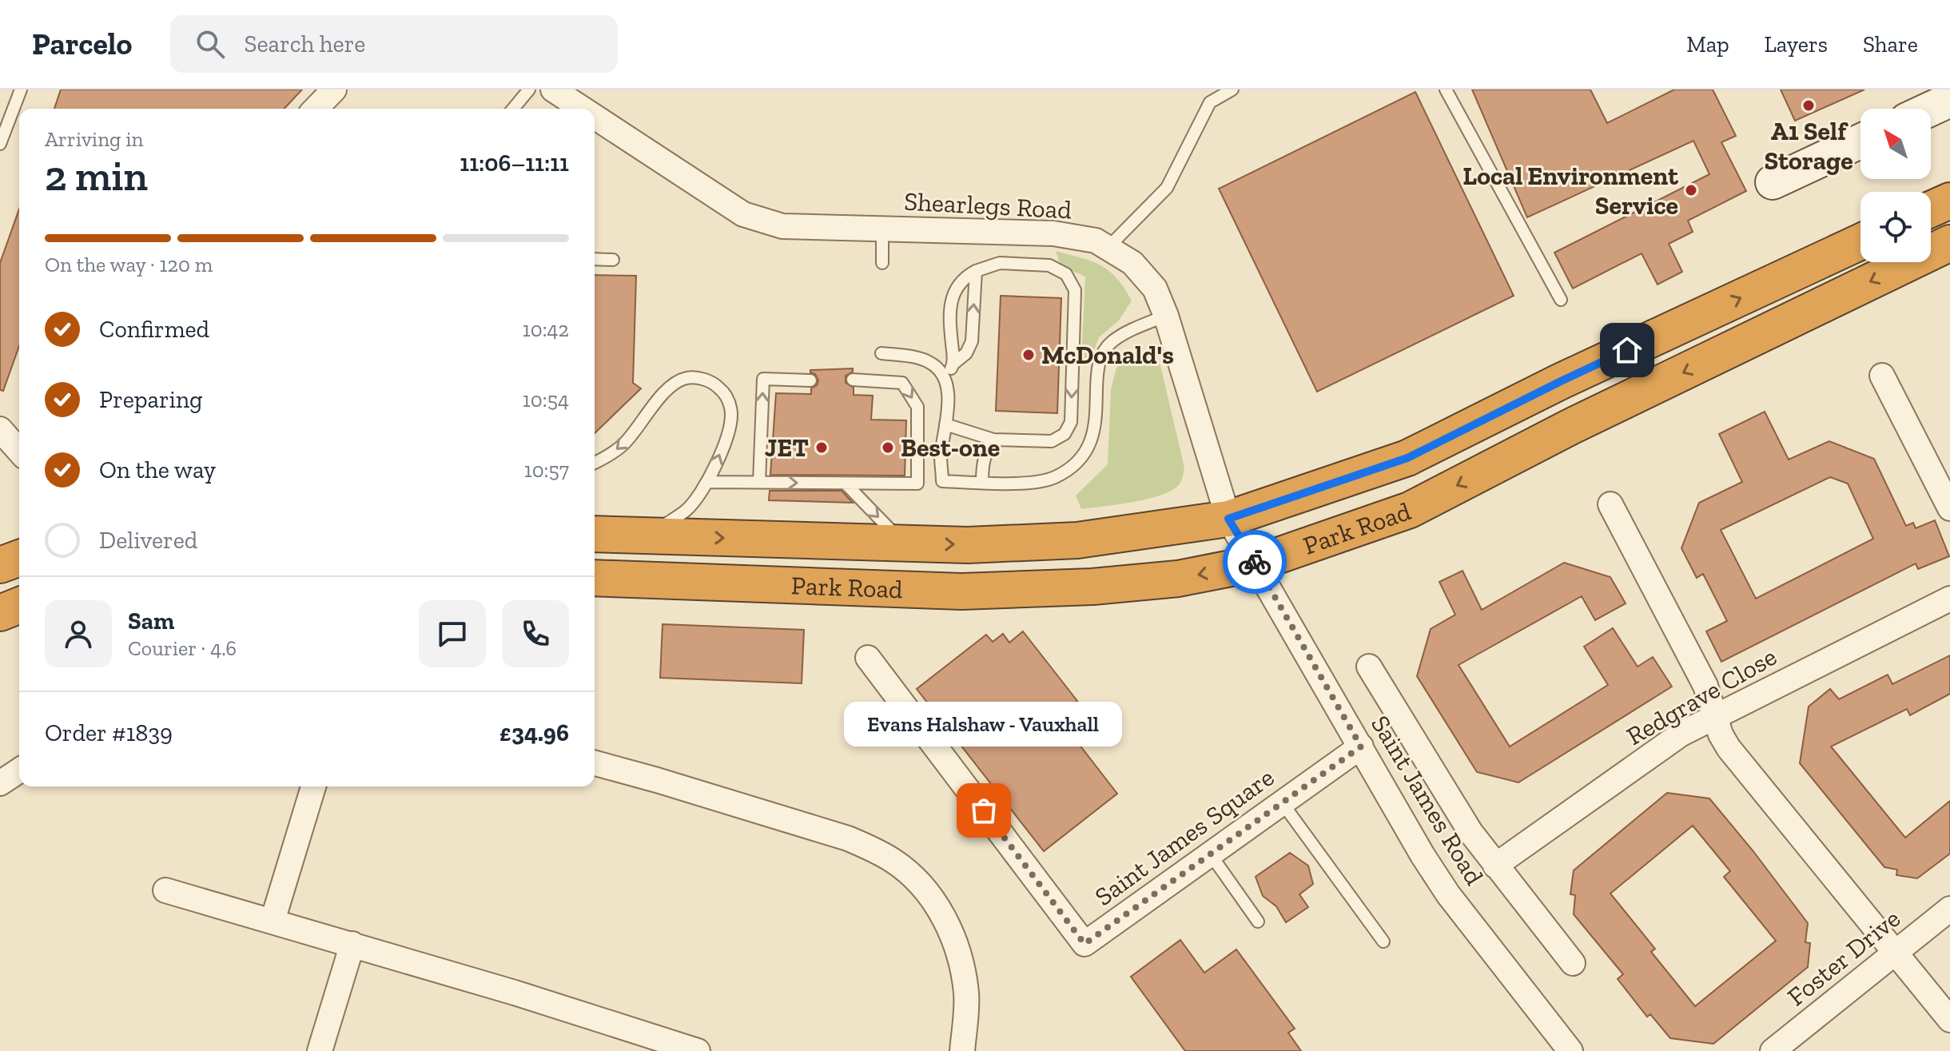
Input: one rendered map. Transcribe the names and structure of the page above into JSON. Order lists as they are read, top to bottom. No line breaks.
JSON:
{"streets":{"highway":["Park Road"],"street":["Shearlegs Road","Redgrave Close","Saint James Road","Saint James Square","Foster Drive"]},"crossings":[["Shearlegs Road","Park Road"],["Shearlegs Road","Saint James Road"],["Park Road","Saint James Road"],["Saint James Road","Saint James Square"]],"places":["A1 Self Storage","Local Environment Service","McDonald's","JET","Best-one","Evans Halshaw - Vauxhall"],"north":"top left","page":{"header":"Parcelo","search":"Search here","nav":["Map","Layers","Share"],"heading":["2 min","Arriving in","11:06–11:11"],"panel":["Sam","Courier · 4.6","Order #1839","£34.96"],"bar":"On the way · 120 m","list":[["Confirmed","10:42"],["Preparing","10:54"],["On the way","10:57"],"Delivered"],"bubble":"Evans Halshaw - Vauxhall"}}
